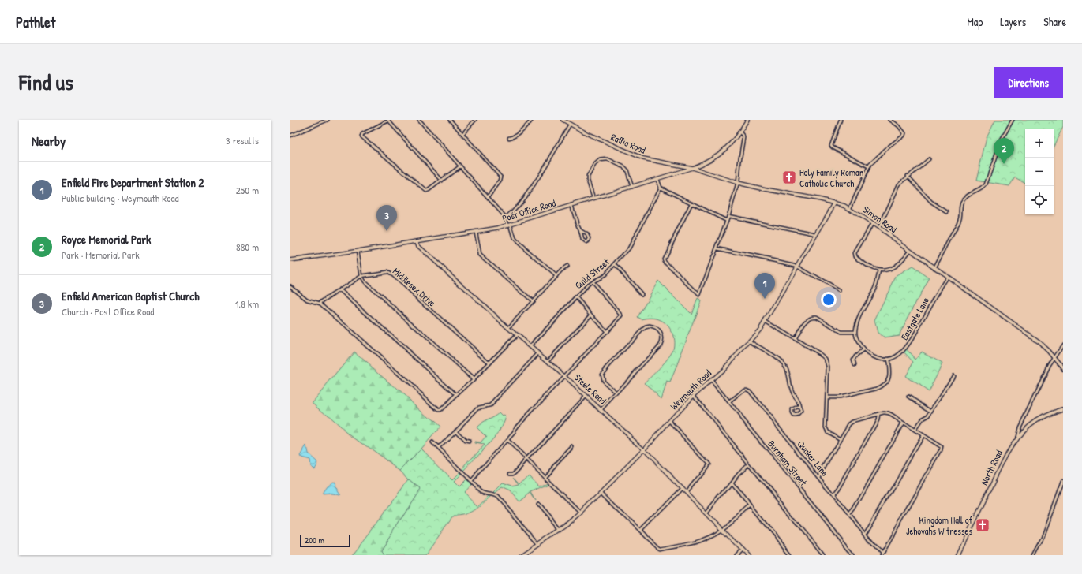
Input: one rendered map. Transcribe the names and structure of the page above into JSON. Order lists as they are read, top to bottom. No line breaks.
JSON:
{"streets":{"street":["Raffia Road","Post Office Road","Simon Road","Guild Street","Middlesex Drive","Eastgate Lane","Steele Road","Weymouth Road","Quaker Lane","Burnham Street","North Road"]},"crossings":[["Raffia Road","Post Office Road"],["Raffia Road","Simon Road"],["Post Office Road","Simon Road"],["Post Office Road","Steele Road"],["Simon Road","Eastgate Lane"],["Simon Road","Weymouth Road"],["Guild Street","Steele Road"],["Steele Road","Weymouth Road"],["Weymouth Road","Burnham Street"],["Quaker Lane","Burnham Street"]],"places":{"church":["Holy Family Roman Catholic Church","Kingdom Hall of Jehovahs Witnesses"]},"scale_bar":"200 m","page":{"header":"Pathlet","nav":["Map","Layers","Share"],"title":"Find us","buttons":"Directions","heading":["Nearby","3 results"],"map_buttons":["+","−"],"pins":["2","3","1"],"list":[{"mark":"1","name":"Enfield Fire Department Station 2","note":"Public building · Weymouth Road","value":"250 m"},{"mark":"2","name":"Royce Memorial Park","note":"Park · Memorial Park","value":"880 m"},{"mark":"3","name":"Enfield American Baptist Church","note":"Church · Post Office Road","value":"1.8 km"}],"scale":"200 m"}}
